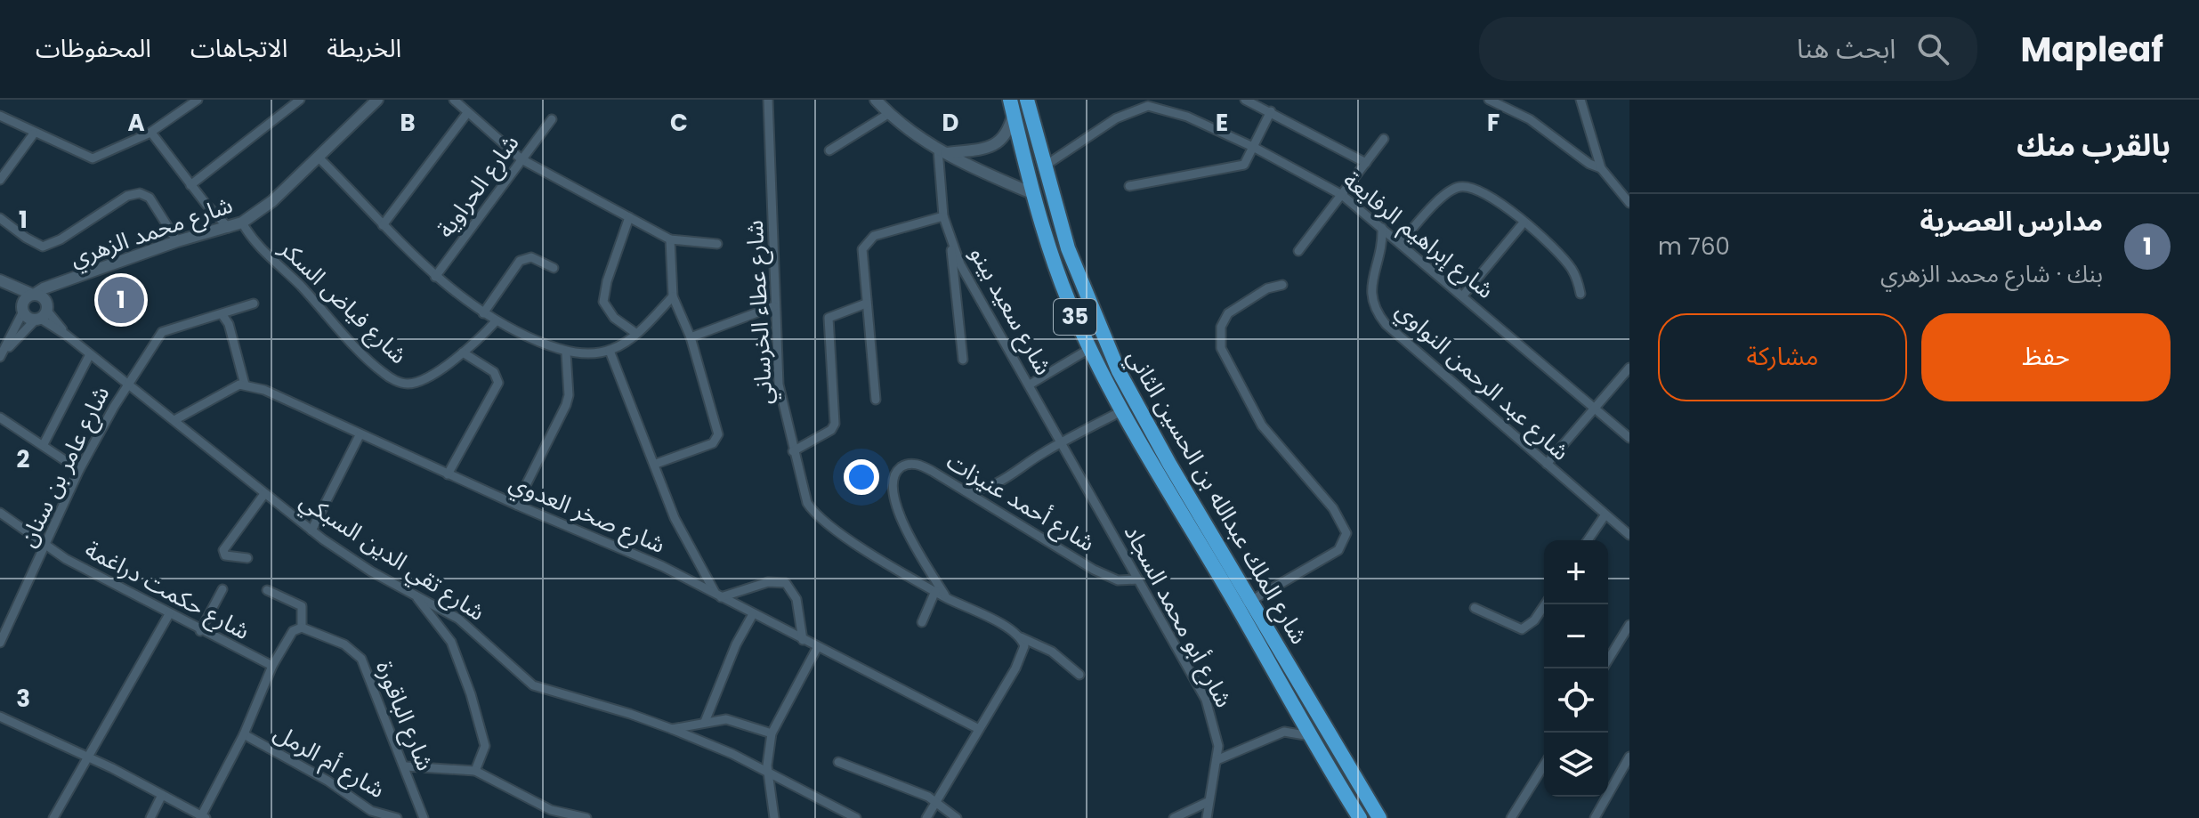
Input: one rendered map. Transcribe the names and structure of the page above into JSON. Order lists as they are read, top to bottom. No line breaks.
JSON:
{"streets":{"highway":["35","شارع الملك عبدالله بن الحسين الثاني"],"street":["شارع الحراوية","شارع محمد الزهري","شارع إبراهيم الرفايعة","شارع فياض السكر","شارع سعيد بينو","شارع عطاء الخرساني","شارع عبد الرحمن النواوي","شارع عامر بن سنان","شارع أحمد عنيزات","شارع صخر العدوي","شارع تقي الدين السبكي","شارع حكمت دراغمة","شارع أبو محمد السجاد","شارع الباقورة","شارع أم الرمل"]},"crossings":[["شارع محمد الزهري","شارع فياض السكر"],["شارع محمد الزهري","شارع تقي الدين السبكي"],["شارع إبراهيم الرفايعة","شارع عبد الرحمن النواوي"],["شارع إبراهيم الرفايعة","شارع الملك عبدالله بن الحسين الثاني"],["شارع سعيد بينو","شارع أبو محمد السجاد"],["شارع عطاء الخرساني","شارع أحمد عنيزات"],["شارع عامر بن سنان","شارع تقي الدين السبكي"],["شارع عامر بن سنان","شارع حكمت دراغمة"],["شارع أحمد عنيزات","شارع أبو محمد السجاد"]],"page":{"header":"Mapleaf","search":"ابحث هنا","nav":["الخريطة","الاتجاهات","المحفوظات"],"heading":"بالقرب منك","list":[{"mark":"1","name":"مدارس العصرية","note":"بنك · شارع محمد الزهري","value":"760 m"}],"pins":"1","buttons":["حفظ","مشاركة"],"map_buttons":["+","−"]},"grid":{"columns":["A","B","C","D","E","F"],"rows":["1","2","3"]}}
